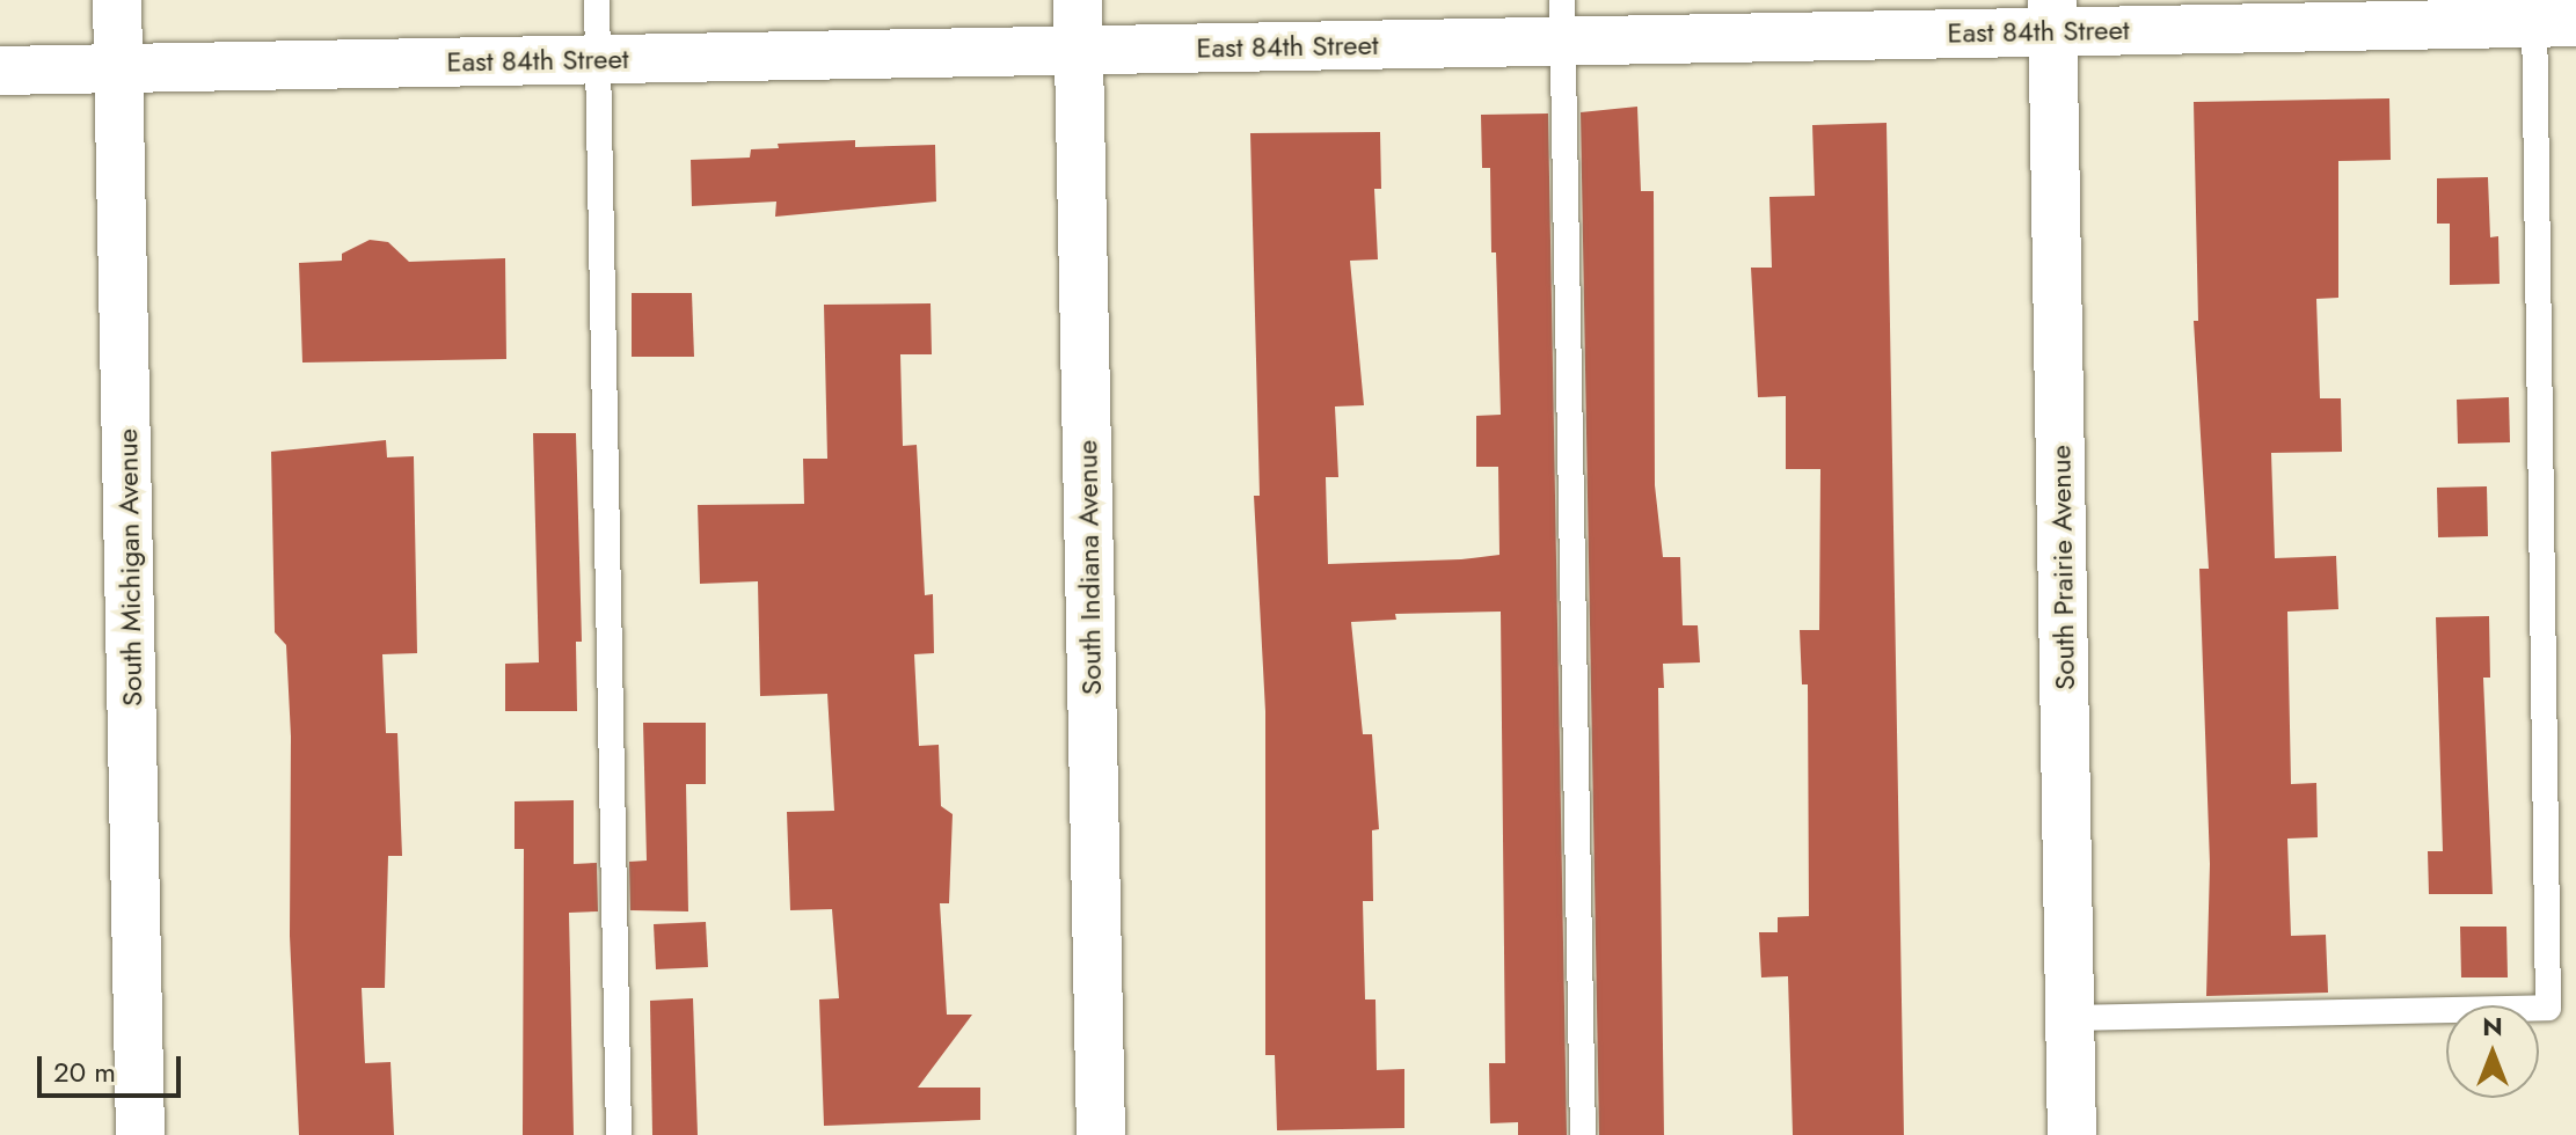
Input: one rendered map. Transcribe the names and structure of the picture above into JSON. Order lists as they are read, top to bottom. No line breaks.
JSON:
{"streets":{"street":["East 84th Street","South Michigan Avenue","South Indiana Avenue","South Prairie Avenue"]},"crossings":[["East 84th Street","South Michigan Avenue"],["East 84th Street","South Indiana Avenue"],["East 84th Street","South Prairie Avenue"]],"scale_bar":"20 m","north":"top"}
